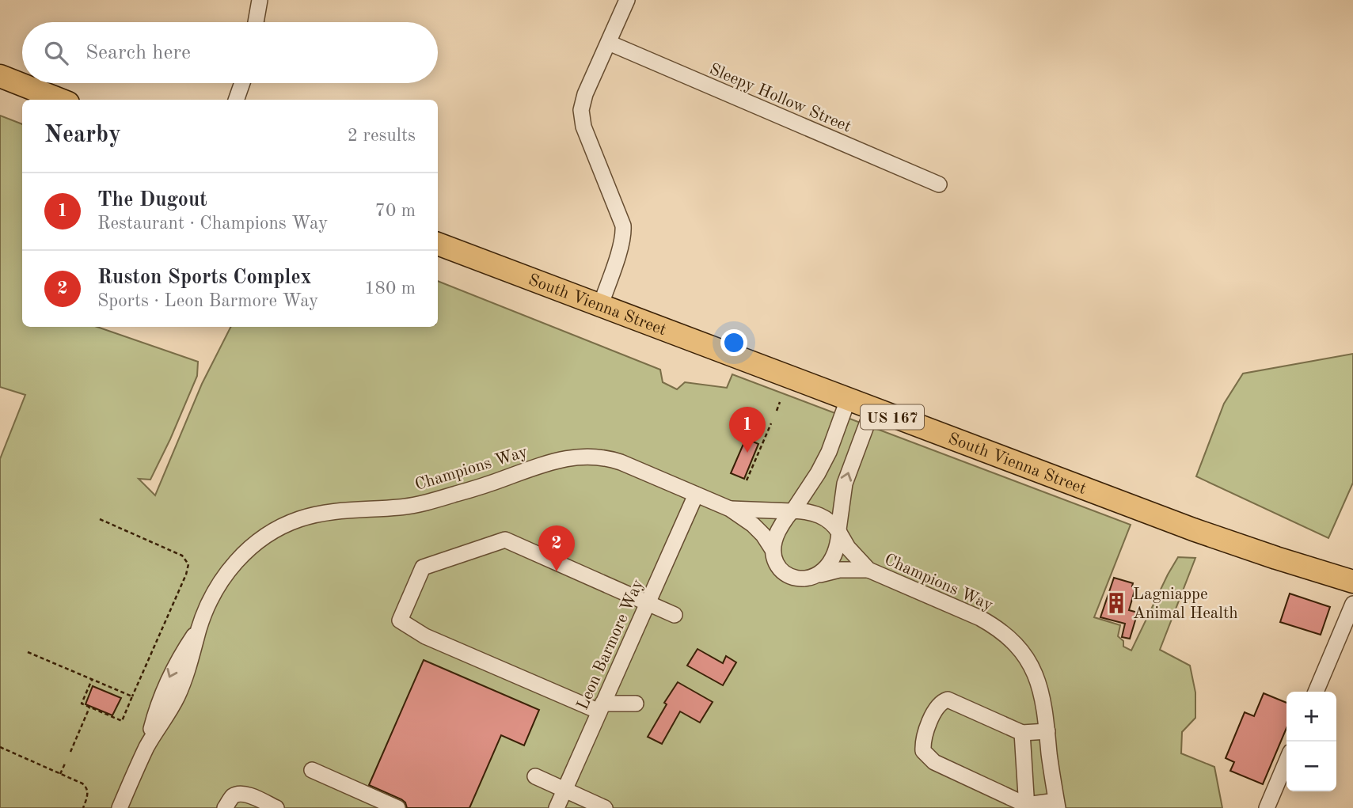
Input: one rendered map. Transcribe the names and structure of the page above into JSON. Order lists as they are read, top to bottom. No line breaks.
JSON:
{"streets":{"highway":["South Vienna Street","US 167"],"street":["Sleepy Hollow Street","Champions Way","Leon Barmore Way"]},"crossings":[["Champions Way","Leon Barmore Way"]],"places":{"building":["Lagniappe Animal Health"]},"page":{"search":"Search here","heading":["Nearby","2 results"],"list":[{"mark":"1","name":"The Dugout","note":"Restaurant · Champions Way","value":"70 m"},{"mark":"2","name":"Ruston Sports Complex","note":"Sports · Leon Barmore Way","value":"180 m"}],"pins":["1","2"],"map_buttons":["+","−"]}}
